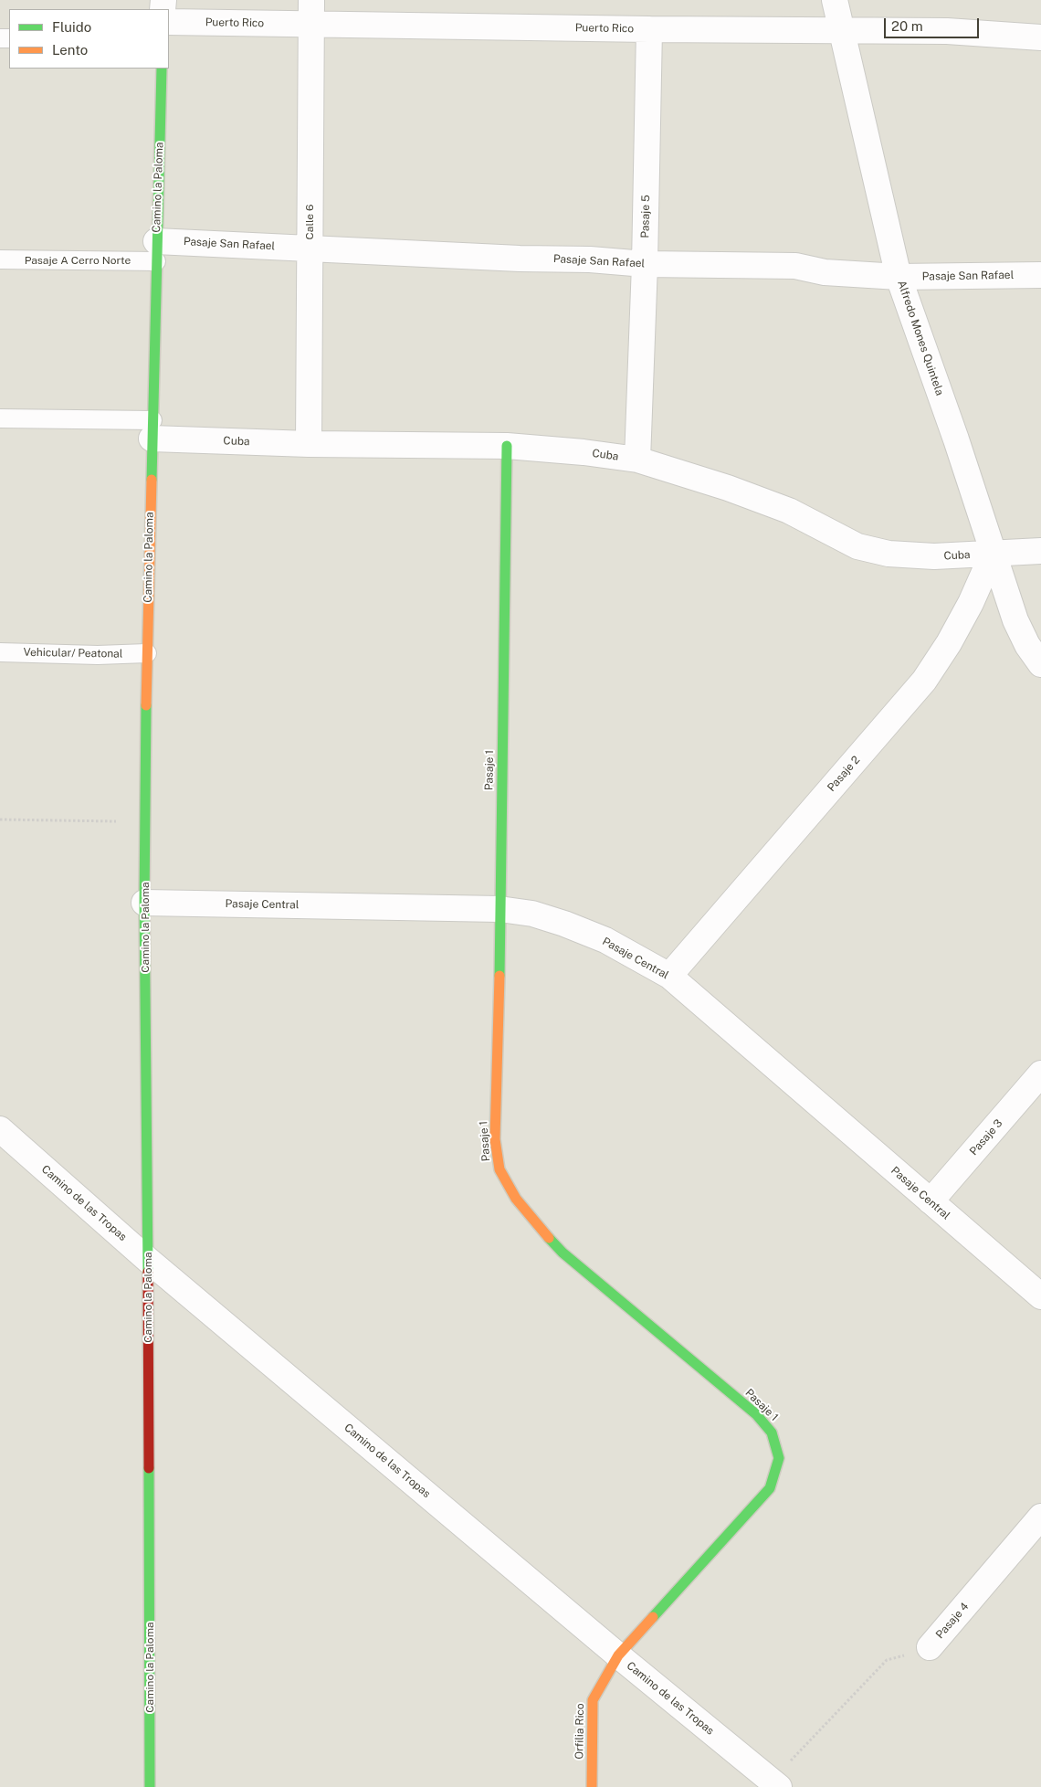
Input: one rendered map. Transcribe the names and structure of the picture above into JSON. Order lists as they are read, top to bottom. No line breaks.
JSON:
{"streets":{"street":["Puerto Rico","Camino la Paloma","Pasaje 5","Calle 6","Pasaje San Rafael","Alfredo Mones Quintela","Cuba","Pasaje 1","Pasaje 2","Pasaje Central","Pasaje 3","Camino de las Tropas","Pasaje 4","Orfilia Rico"],"lane":["Pasaje A Cerro Norte","Vehicular/ Peatonal"]},"crossings":[["Puerto Rico","Pasaje 5"],["Puerto Rico","Calle 6"],["Puerto Rico","Alfredo Mones Quintela"],["Camino la Paloma","Pasaje San Rafael"],["Camino la Paloma","Pasaje A Cerro Norte"],["Camino la Paloma","Cuba"],["Camino la Paloma","Vehicular/ Peatonal"],["Camino la Paloma","Pasaje Central"],["Camino la Paloma","Camino de las Tropas"],["Pasaje 5","Pasaje San Rafael"],["Pasaje 5","Cuba"],["Calle 6","Pasaje San Rafael"],["Calle 6","Cuba"],["Pasaje San Rafael","Pasaje A Cerro Norte"],["Pasaje San Rafael","Alfredo Mones Quintela"],["Alfredo Mones Quintela","Cuba"],["Alfredo Mones Quintela","Pasaje 2"],["Cuba","Pasaje 1"],["Cuba","Pasaje 2"],["Pasaje 1","Pasaje Central"],["Pasaje 1","Camino de las Tropas"],["Pasaje 1","Orfilia Rico"],["Pasaje 2","Pasaje Central"],["Pasaje Central","Pasaje 3"],["Camino de las Tropas","Pasaje 4"],["Camino de las Tropas","Orfilia Rico"]],"legend":["Fluido","Lento"],"scale_bar":"20 m"}
